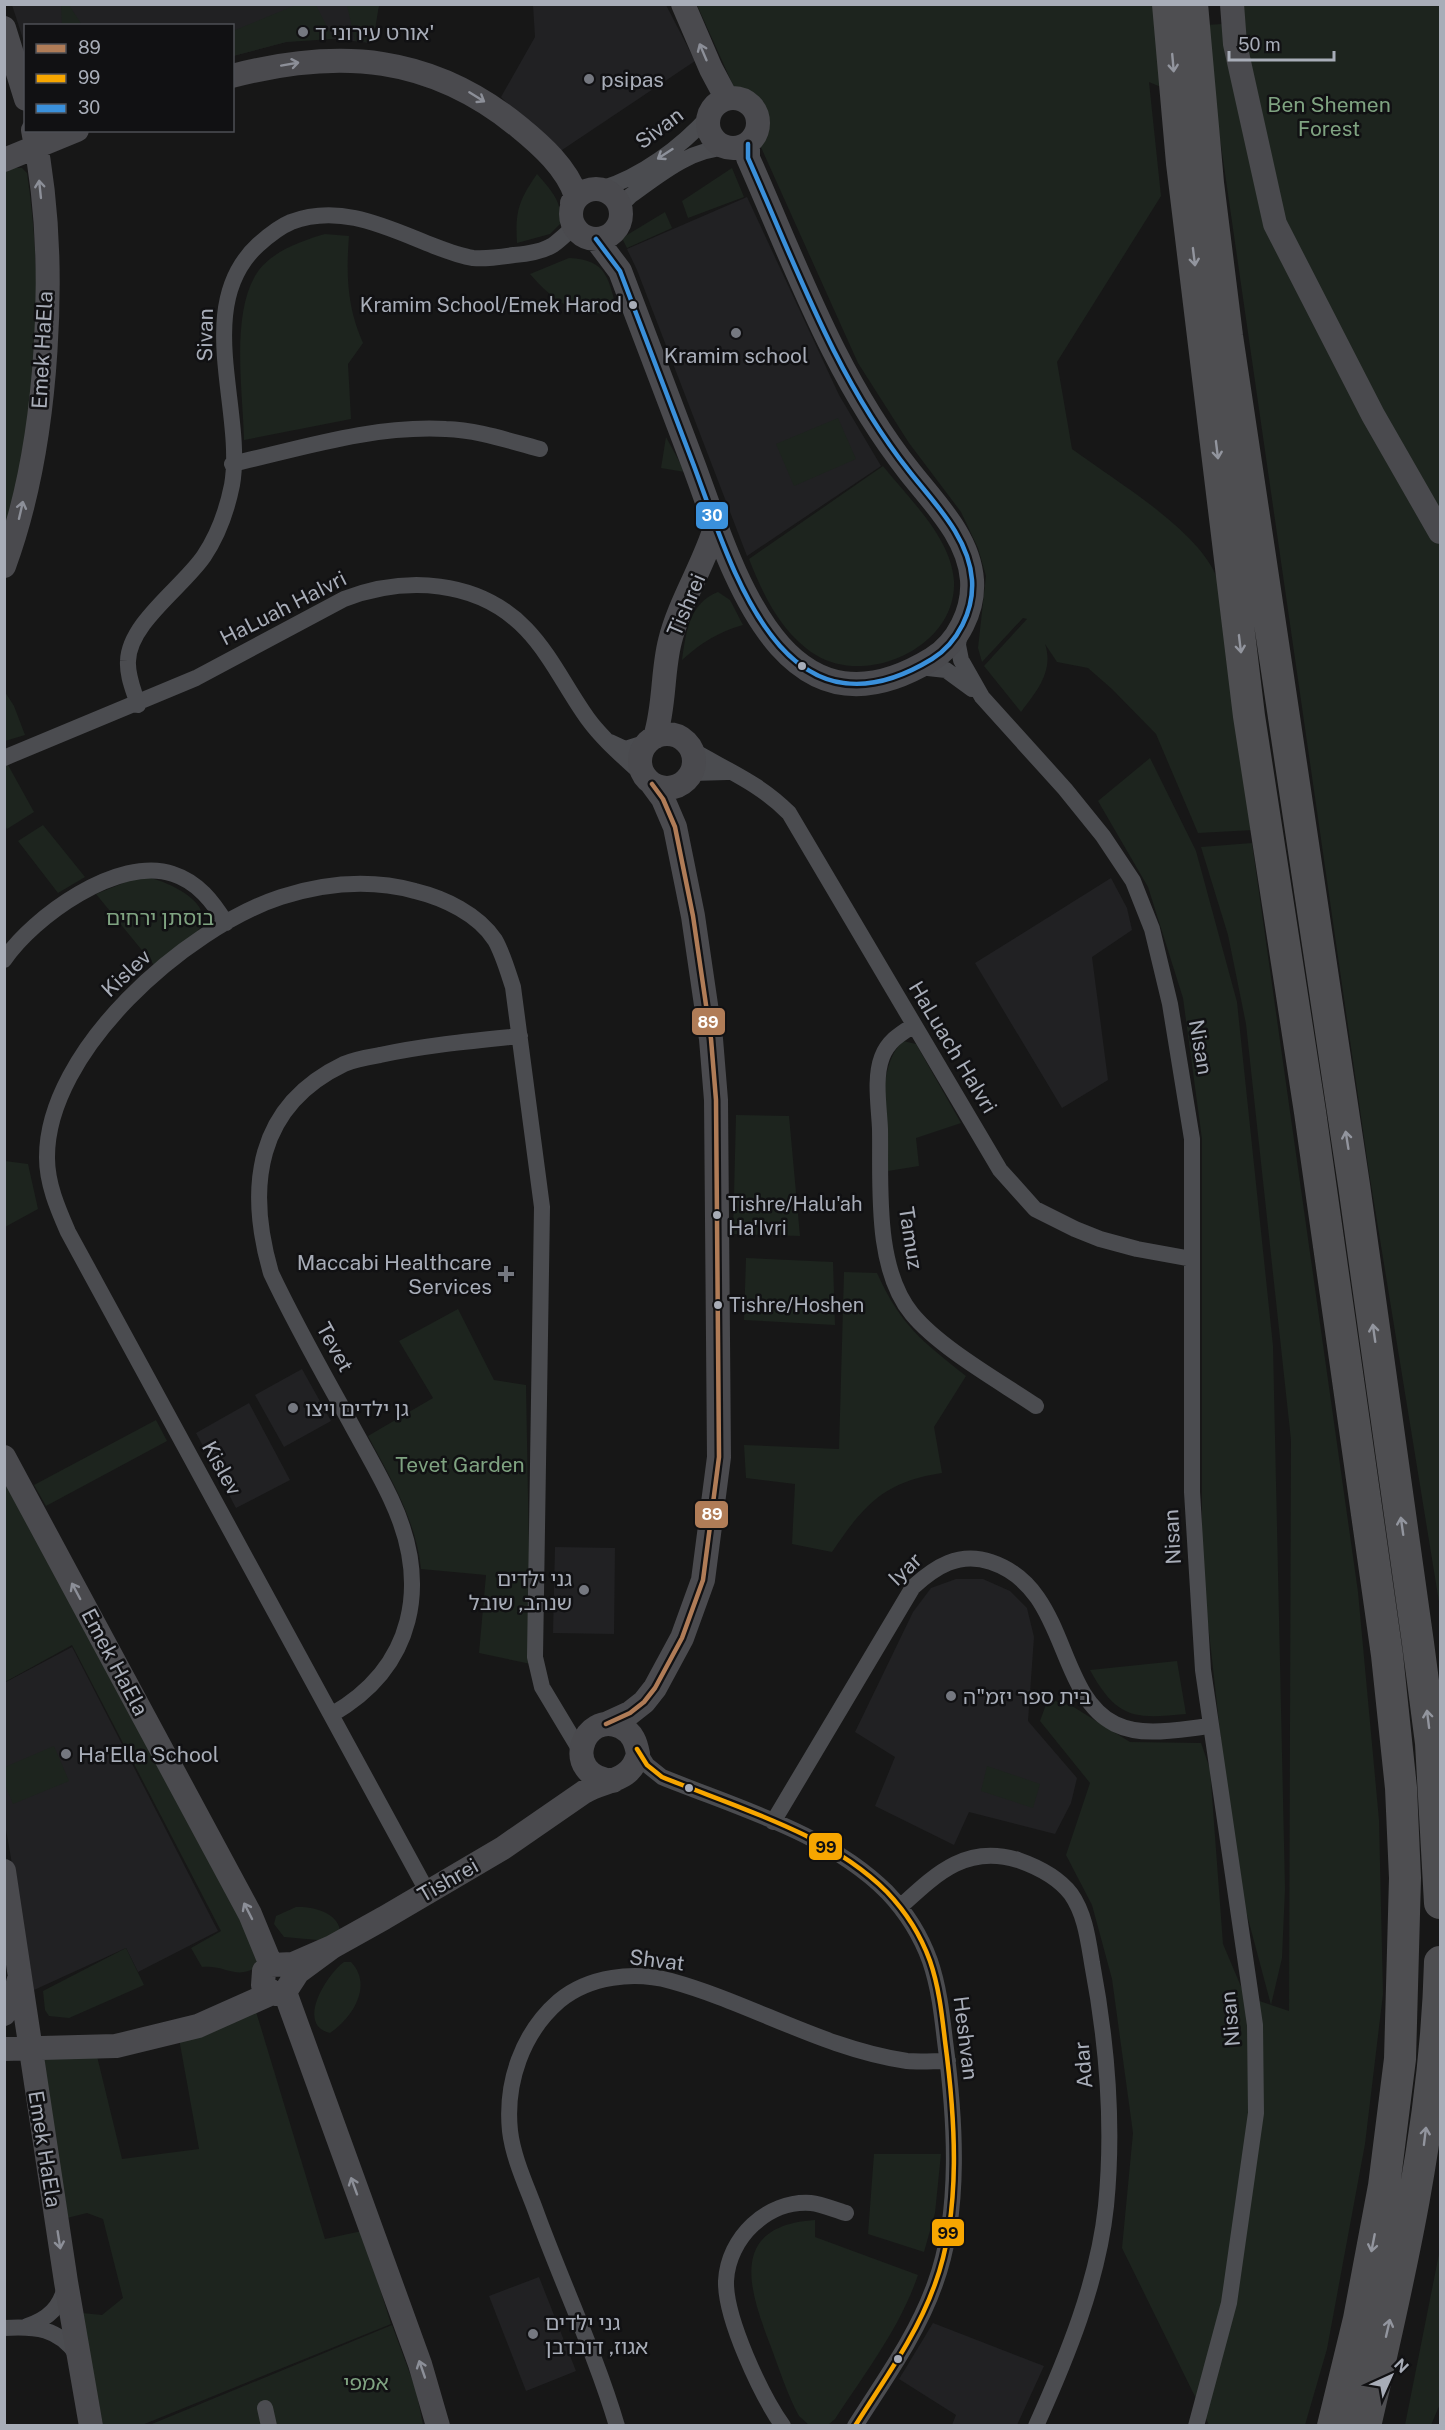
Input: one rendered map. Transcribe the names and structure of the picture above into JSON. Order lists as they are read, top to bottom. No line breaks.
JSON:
{"streets":{"street":["Sivan","Emek HaEla","Tishrei","HaLuah HaIvri","Kislev","HaLuach HaIvri","Nisan","Tamuz","Tevet","Iyar","Shvat","Heshvan","Adar"]},"crossings":[["Sivan","HaLuah HaIvri"],["Emek HaEla","Tishrei"],["Tishrei","HaLuah HaIvri"],["Tishrei","Kislev"],["Tishrei","HaLuach HaIvri"],["Tishrei","Heshvan"],["HaLuah HaIvri","HaLuach HaIvri"],["Kislev","Tevet"],["Kislev","Heshvan"],["HaLuach HaIvri","Nisan"],["HaLuach HaIvri","Tamuz"],["Nisan","Iyar"],["Iyar","Heshvan"],["Shvat","Heshvan"],["Heshvan","Adar"]],"parks":["Ben Shemen Forest","בוסתן ירחים","Tevet Garden","אמפי"],"places":{"other":["אורט עירוני ד'","psipas","Kramim School/Emek Harod","Kramim school","Tishre/Halu'ah Ha'Ivri","Tishre/Hoshen","גן ילדים ויצו","גני ילדים שנהב, שובל","בית ספר יזמ\"ה","Ha'Ella School","גני ילדים אגוז, דובדבן"],"health":["Maccabi Healthcare Services"]},"lines":["transit line 30","transit line 89","transit line 99"],"legend":["89","99","30"],"scale_bar":"50 m","north":"top right"}
